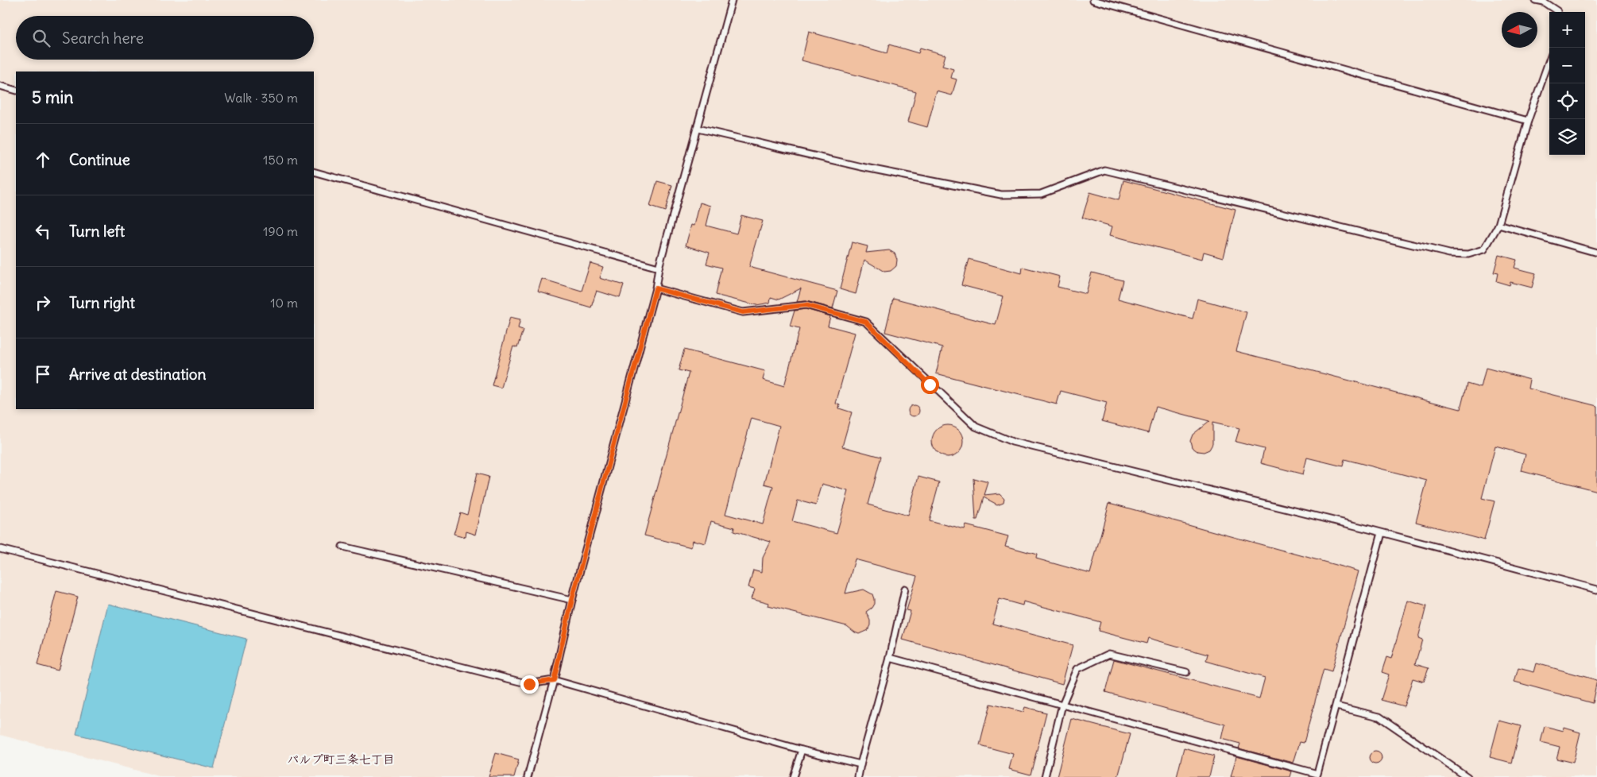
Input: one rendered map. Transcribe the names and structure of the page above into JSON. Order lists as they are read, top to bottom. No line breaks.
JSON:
{"districts":["パルプ町三条七丁目"],"north":"left","page":{"map_buttons":["+","−"],"search":"Search here","heading":["5 min","Walk · 350 m"],"list":[["Continue","150 m"],["Turn left","190 m"],["Turn right","10 m"],"Arrive at destination"]}}
